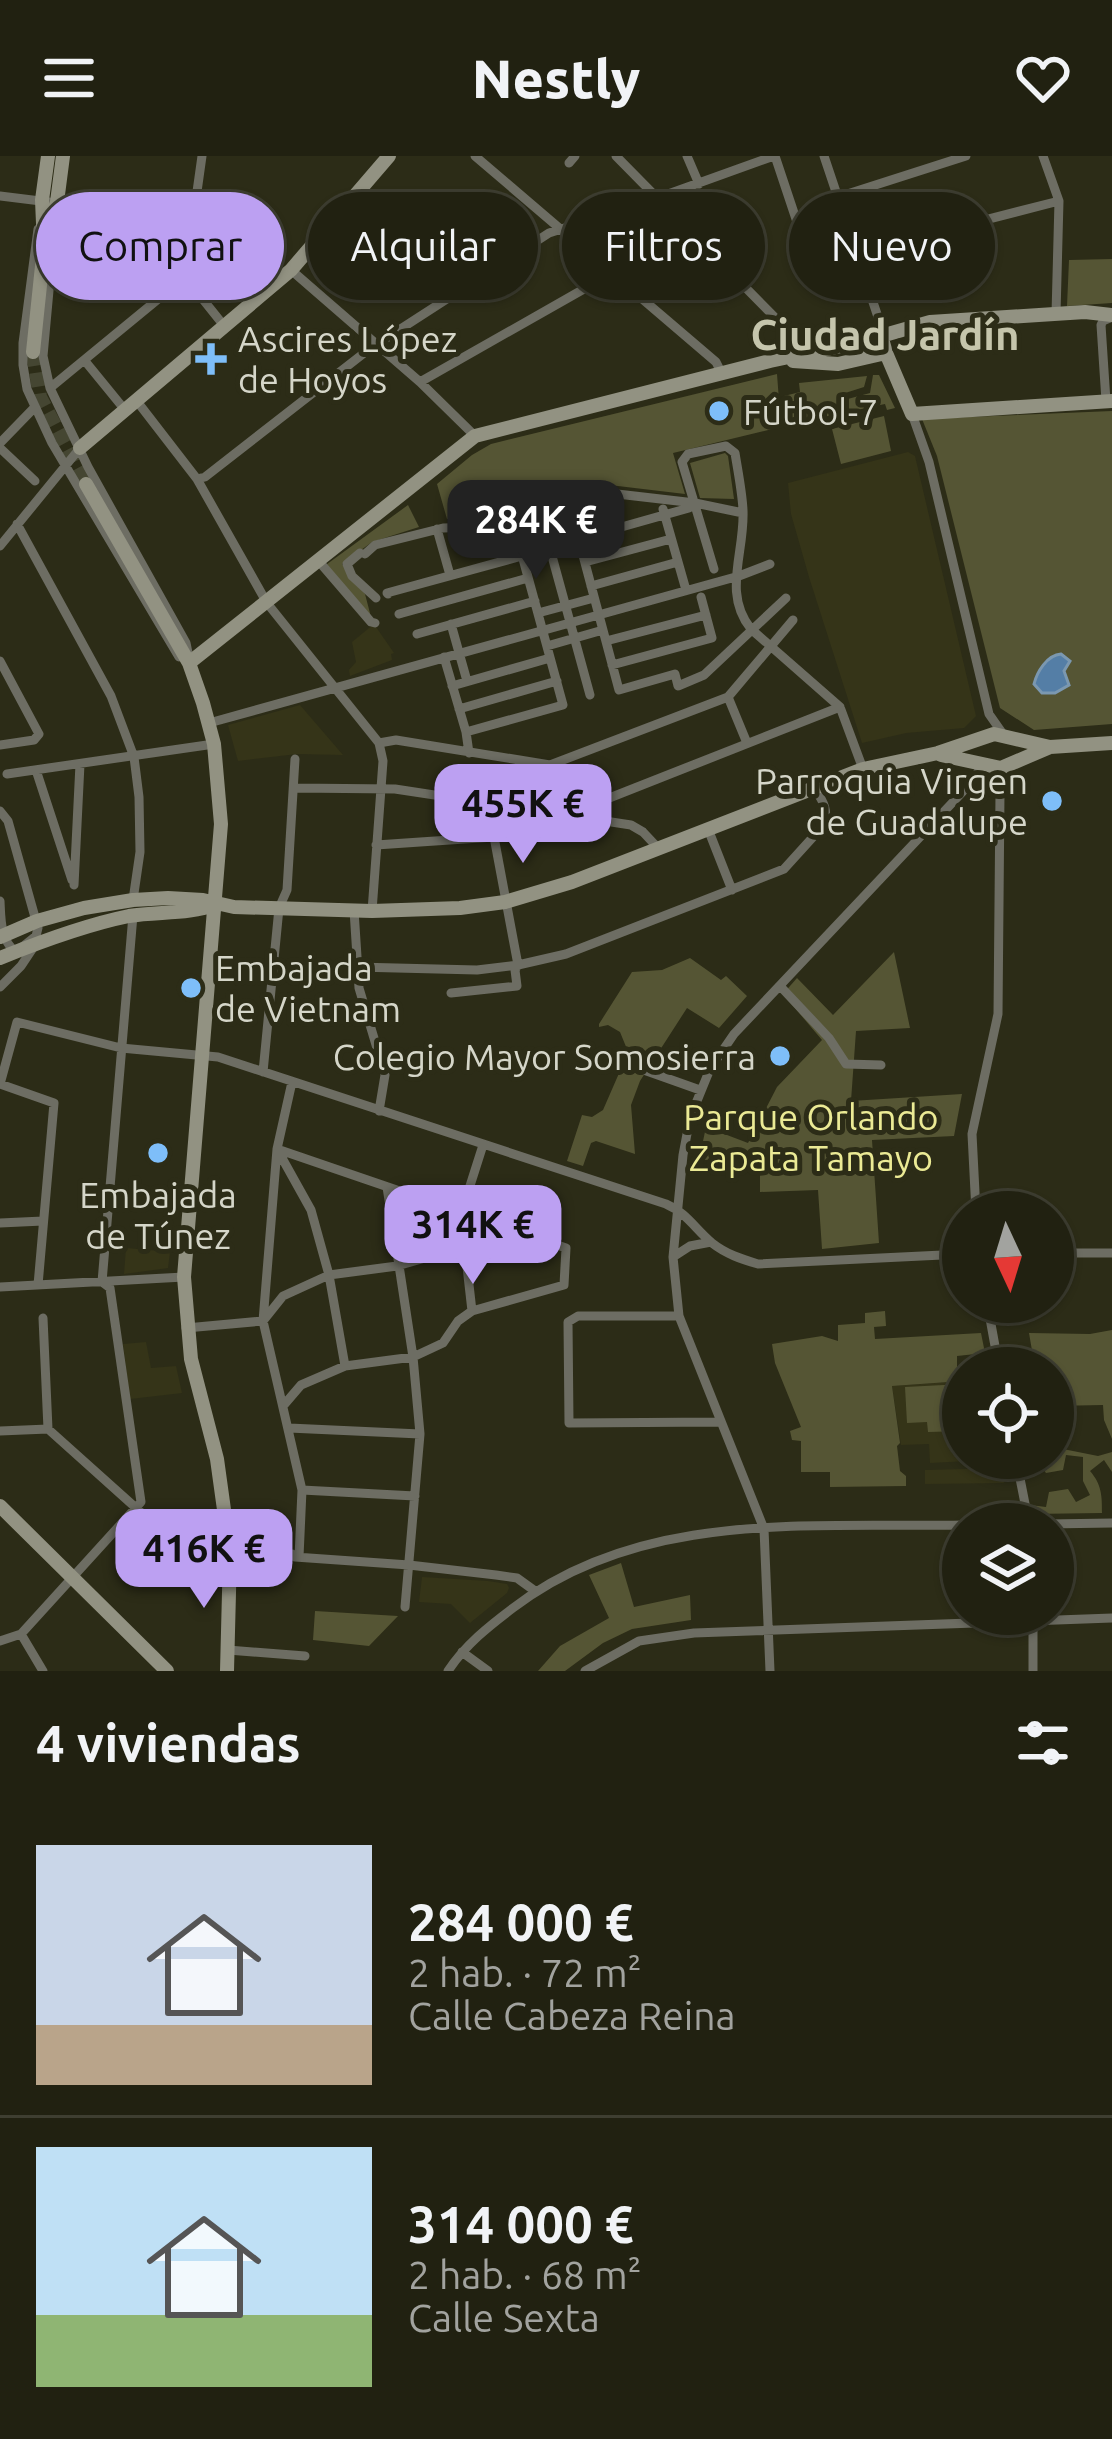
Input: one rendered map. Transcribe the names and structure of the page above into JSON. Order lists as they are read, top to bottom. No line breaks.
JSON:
{"districts":["Ciudad Jardín"],"parks":["Parque Orlando Zapata Tamayo"],"places":{"health":["Ascires López de Hoyos"],"other":["Fútbol-7","Parroquia Virgen de Guadalupe","Embajada de Vietnam","Colegio Mayor Somosierra","Embajada de Túnez"]},"north":"bottom","page":{"header":"Nestly","chip":["Comprar","Alquilar","Filtros","Nuevo"],"price":["284K €","455K €","314K €","416K €"],"heading":"4 viviendas","list":[{"name":"284 000 €","note":"2 hab. · 72 m² · Calle Cabeza Reina"},{"name":"314 000 €","note":"2 hab. · 68 m² · Calle Sexta"}]}}
